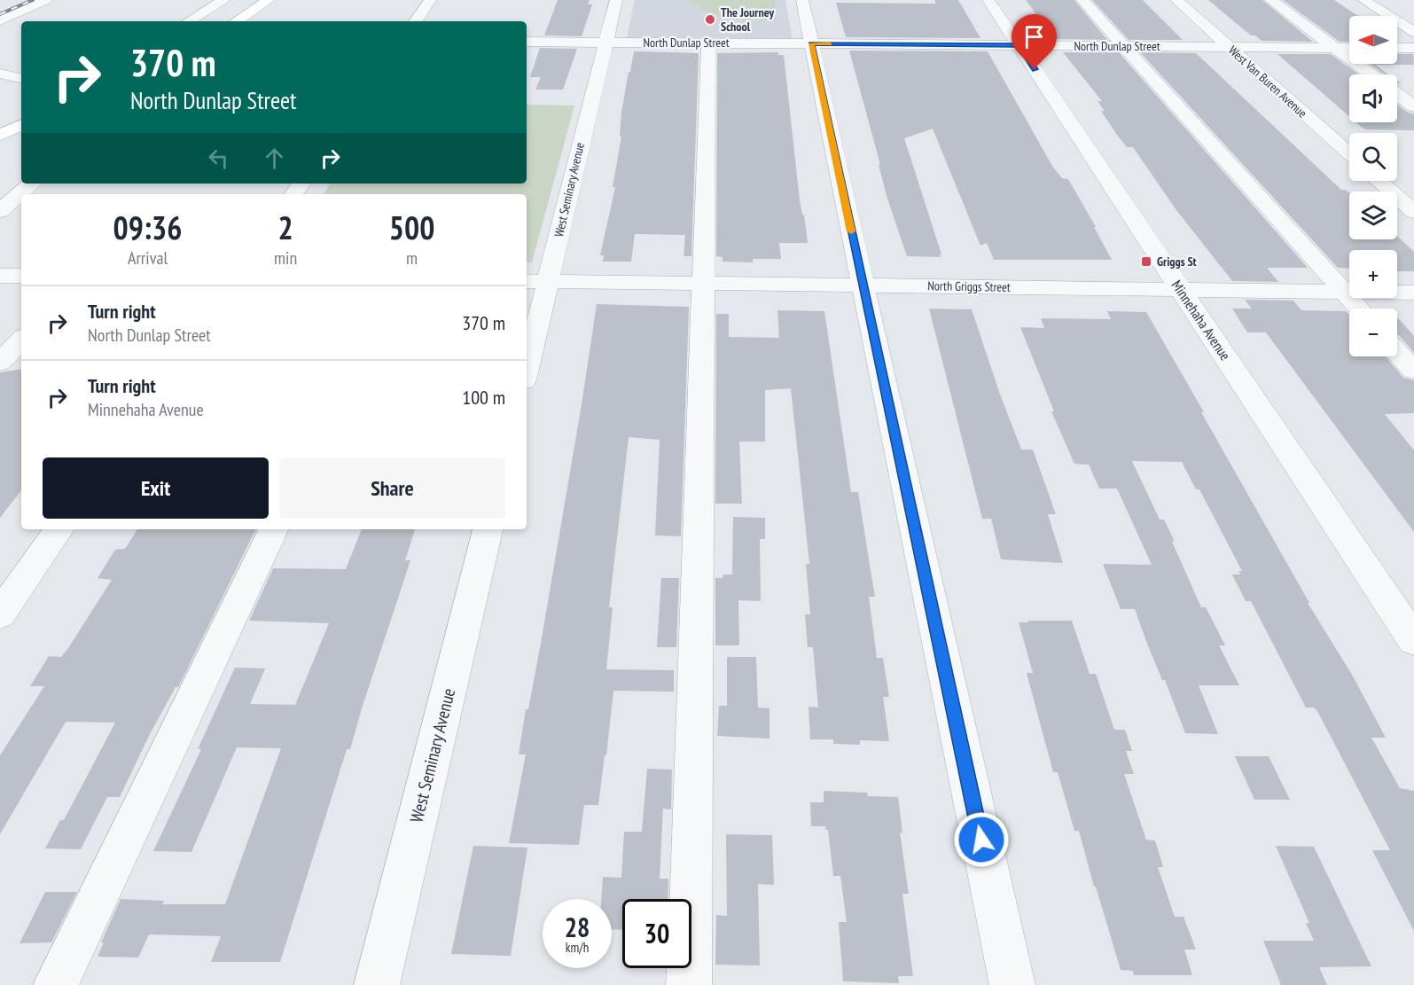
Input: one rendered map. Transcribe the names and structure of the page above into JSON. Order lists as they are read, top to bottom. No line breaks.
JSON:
{"streets":{"street":["North Dunlap Street","West Van Buren Avenue","West Seminary Avenue","North Griggs Street","Minnehaha Avenue"]},"crossings":[["North Dunlap Street","West Van Buren Avenue"],["North Dunlap Street","West Seminary Avenue"],["North Dunlap Street","Minnehaha Avenue"],["West Seminary Avenue","North Griggs Street"],["North Griggs Street","Minnehaha Avenue"]],"places":{"other":["The Journey School"],"transit":["Griggs St"]},"north":"left","page":{"map_buttons":["+","−"],"turn":["370 m","North Dunlap Street"],"eta":["09:36","Arrival","2","min","500","m"],"list":[{"name":"Turn right","note":"North Dunlap Street","value":"370 m"},{"name":"Turn right","note":"Minnehaha Avenue","value":"100 m"}],"buttons":["Exit","Share"],"speed":"28 km/h","limit":"30"}}
